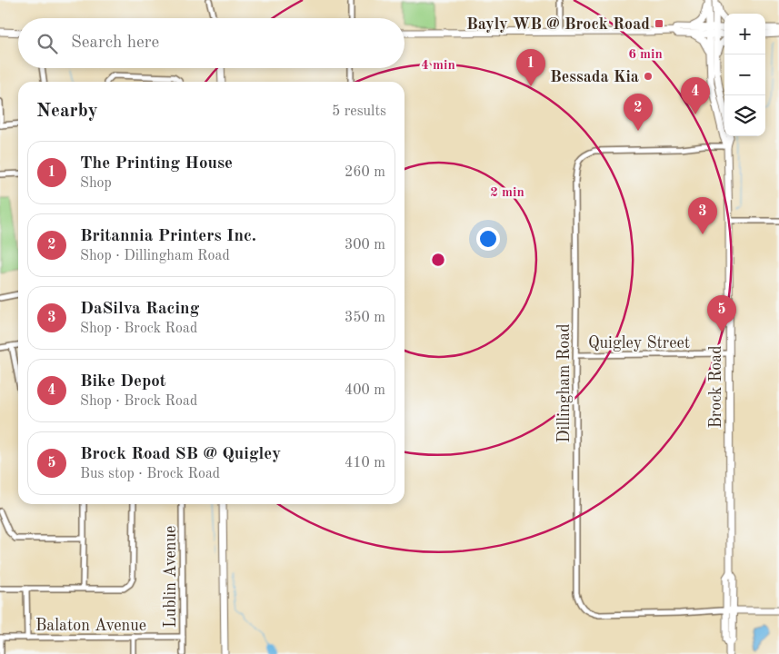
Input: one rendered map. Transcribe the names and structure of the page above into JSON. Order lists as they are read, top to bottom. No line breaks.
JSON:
{"streets":{"main road":["Brock Road"],"street":["Quigley Street","Dillingham Road","Lublin Avenue","Balaton Avenue"]},"crossings":[["Quigley Street","Dillingham Road"],["Quigley Street","Brock Road"],["Dillingham Road","Brock Road"],["Lublin Avenue","Balaton Avenue"]],"places":{"transit":["Bayly WB @ Brock Road"],"other":["Bessada Kia"]},"page":{"map_buttons":["+","−"],"search":"Search here","pins":["1","4","2","3","5"],"heading":["Nearby","5 results"],"list":[{"mark":"1","name":"The Printing House","note":"Shop","value":"260 m"},{"mark":"2","name":"Britannia Printers Inc.","note":"Shop · Dillingham Road","value":"300 m"},{"mark":"3","name":"DaSilva Racing","note":"Shop · Brock Road","value":"350 m"},{"mark":"4","name":"Bike Depot","note":"Shop · Brock Road","value":"400 m"},{"mark":"5","name":"Brock Road SB @ Quigley","note":"Bus stop · Brock Road","value":"410 m"}]},"rings":["6 min","4 min","2 min"]}
